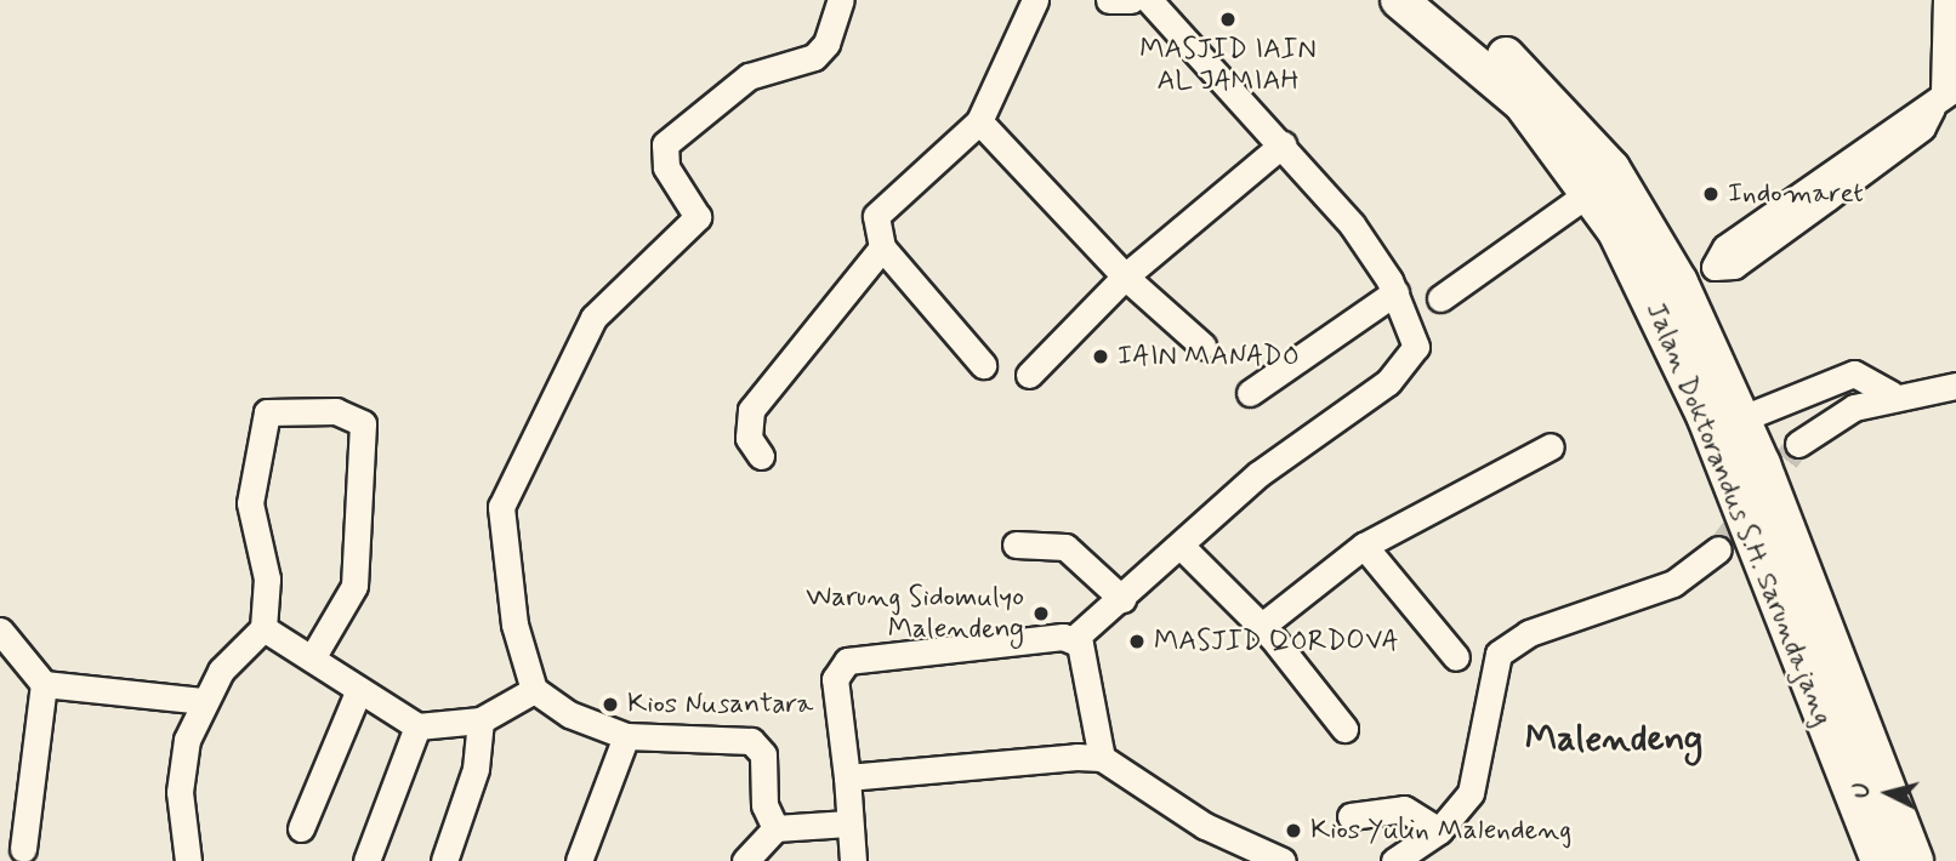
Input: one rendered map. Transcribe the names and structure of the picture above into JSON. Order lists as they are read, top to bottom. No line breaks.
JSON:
{"streets":{"highway":["Jalan Doktorandus S.H. Sarundajang"]},"districts":["Malendeng"],"places":["MASJID IAIN AL JAMIAH","Indomaret","IAIN MANADO","Warung Sidomulyo Malendeng","MASJID QORDOVA","Kios Nusantara","Kios Yulin Malendeng"],"north":"left"}
